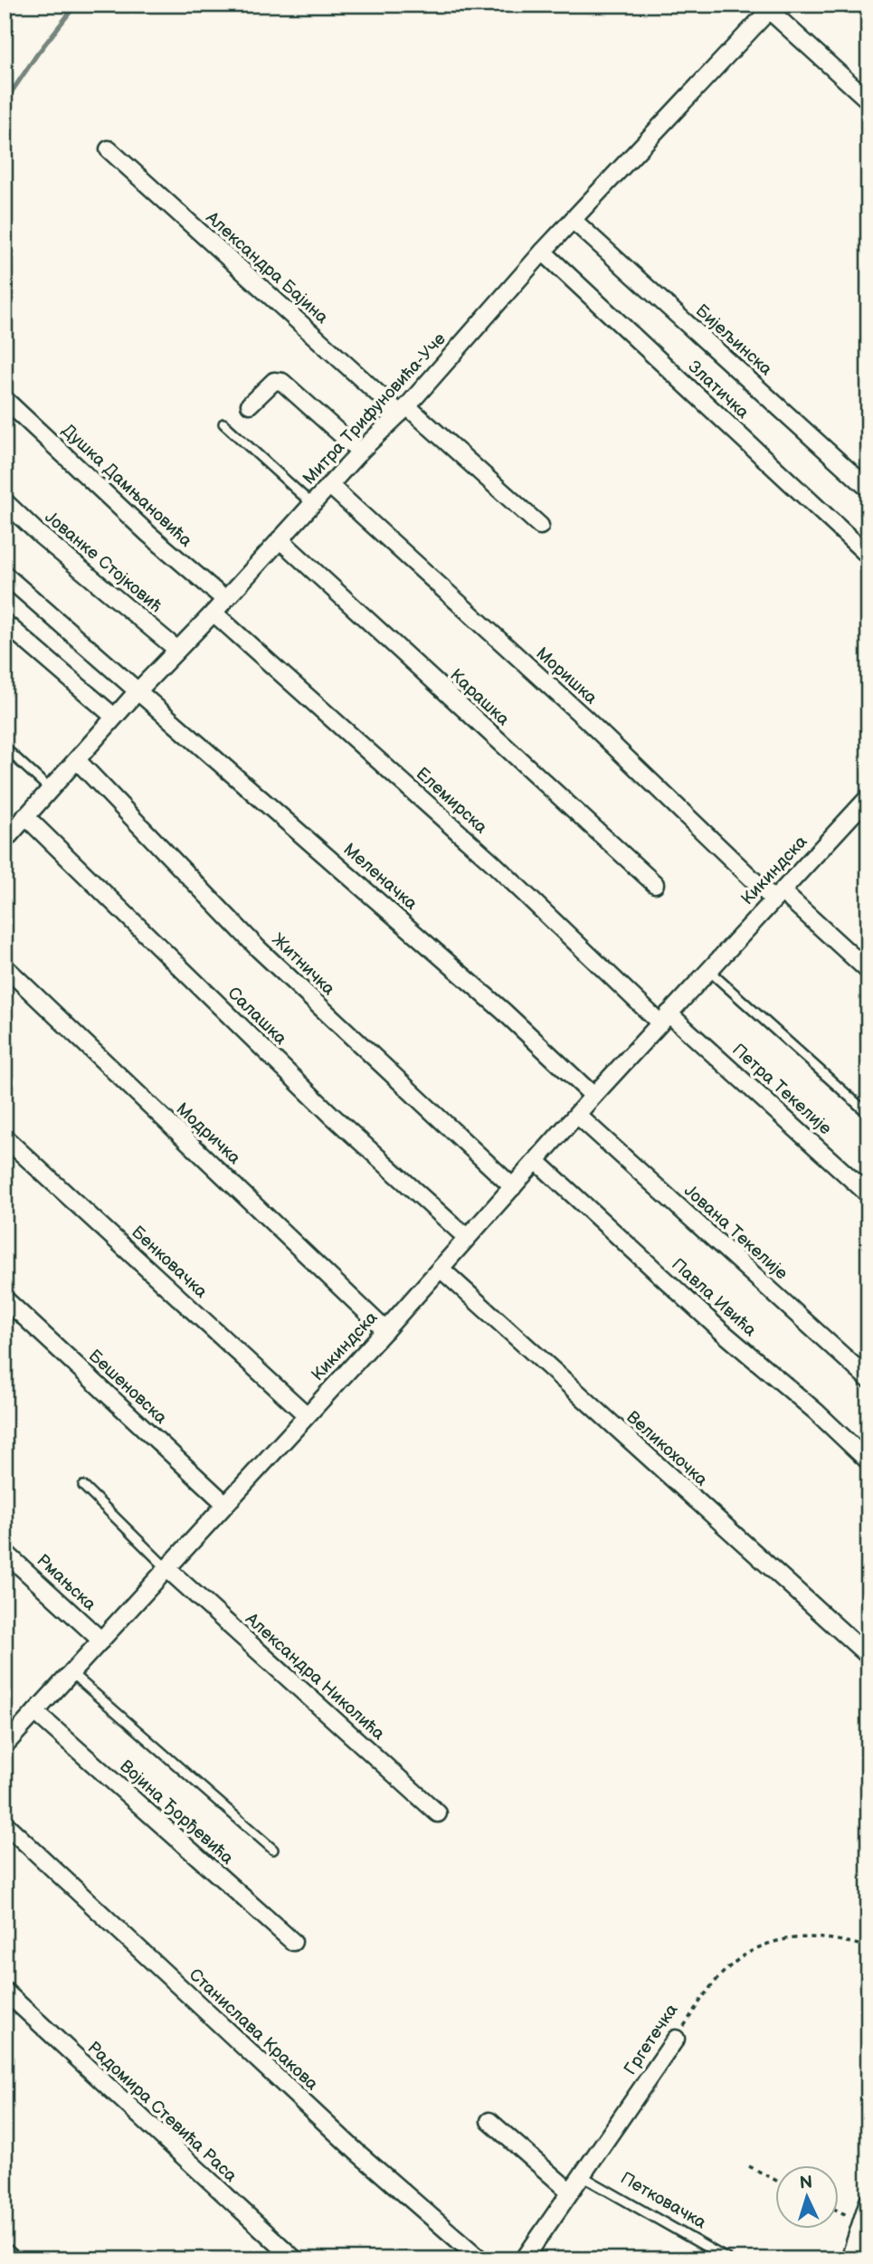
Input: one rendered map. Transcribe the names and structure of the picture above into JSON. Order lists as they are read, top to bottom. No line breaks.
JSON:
{"streets":{"street":["Александра Бајина","Бијељинска","Златичка","Митра Трифуновића-Уче","Душка Дамњановића","Јованке Стојковић","Моришка","Карашка","Елемирска","Кикиндска","Меленачка","Житничка","Салашка","Петра Текелије","Модричка","Јована Текелије","Бенковачка","Павла Ивића","Бешеновска","Великохочка","Рмањска","Александра Николића","Војина Ђорђевића","Станислава Кракова","Гргетечка","Радомира Стевића Раса"],"lane":["Петковачка"]},"crossings":[["Александра Бајина","Митра Трифуновића-Уче"],["Бијељинска","Митра Трифуновића-Уче"],["Златичка","Митра Трифуновића-Уче"],["Митра Трифуновића-Уче","Душка Дамњановића"],["Митра Трифуновића-Уче","Јованке Стојковић"],["Митра Трифуновића-Уче","Моришка"],["Митра Трифуновића-Уче","Карашка"],["Митра Трифуновића-Уче","Елемирска"],["Митра Трифуновића-Уче","Меленачка"],["Митра Трифуновића-Уче","Житничка"],["Митра Трифуновића-Уче","Салашка"],["Моришка","Кикиндска"],["Елемирска","Кикиндска"],["Елемирска","Петра Текелије"],["Кикиндска","Меленачка"],["Кикиндска","Житничка"],["Кикиндска","Салашка"],["Кикиндска","Петра Текелије"],["Кикиндска","Модричка"],["Кикиндска","Јована Текелије"],["Кикиндска","Бенковачка"],["Кикиндска","Павла Ивића"],["Кикиндска","Бешеновска"],["Кикиндска","Великохочка"],["Кикиндска","Рмањска"],["Кикиндска","Александра Николића"],["Кикиндска","Војина Ђорђевића"],["Гргетечка","Петковачка"]],"north":"top"}
